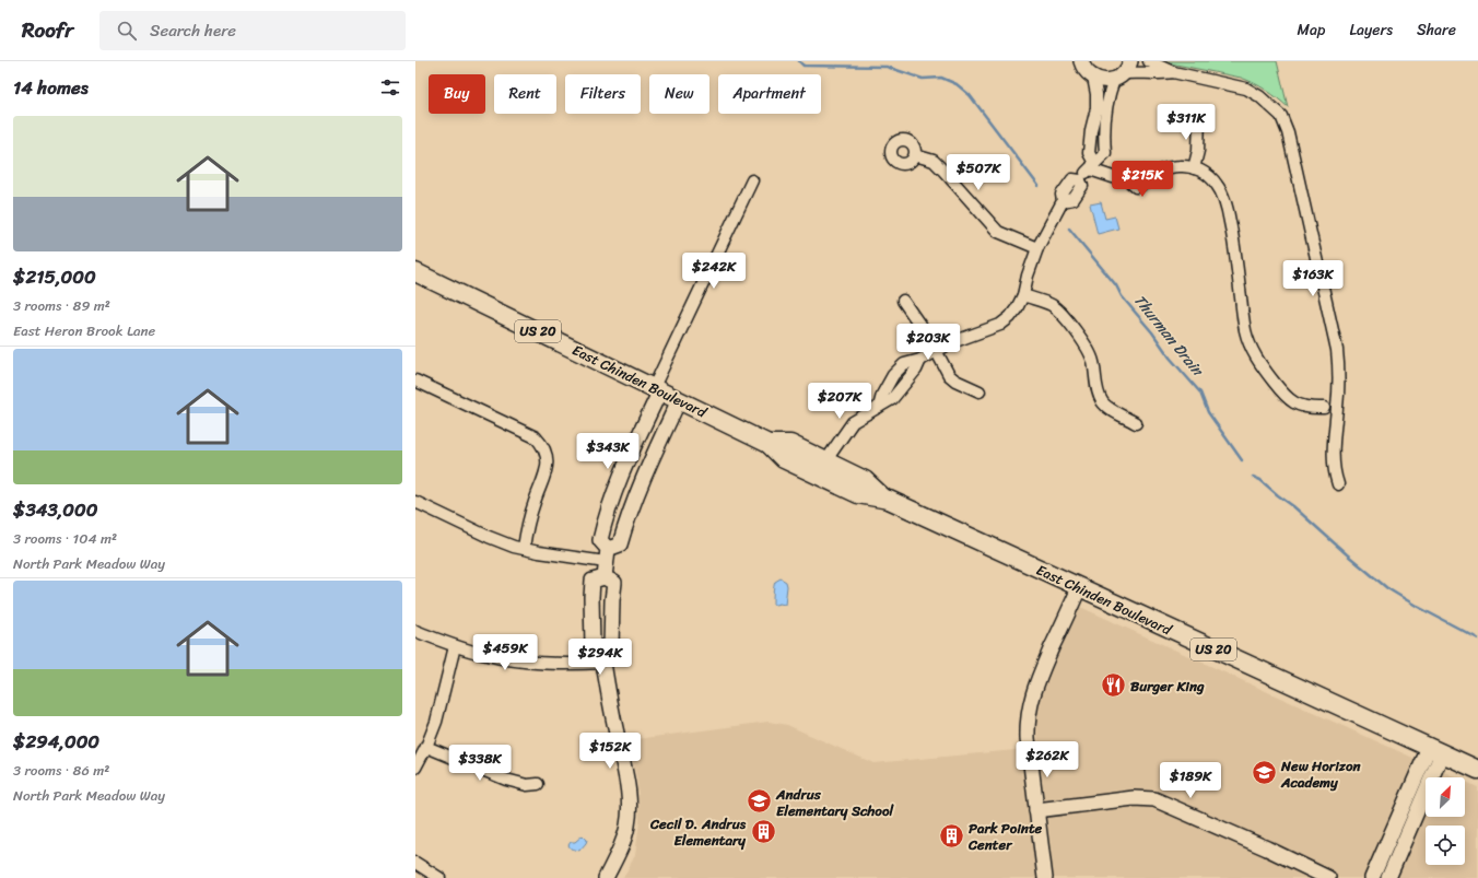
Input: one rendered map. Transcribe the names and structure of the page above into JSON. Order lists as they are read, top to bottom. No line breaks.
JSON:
{"streets":{"main road":["US 20","East Chinden Boulevard"]},"crossings":[["US 20","East Chinden Boulevard"]],"water":["Thurman Drain"],"places":{"restaurant":["Burger King"],"school or university":["New Horizon Academy","Andrus Elementary School"],"building":["Cecil D. Andrus Elementary","Park Pointe Center"]},"north":"top right","page":{"header":"Roofr","search":"Search here","nav":["Map","Layers","Share"],"heading":"14 homes","chip":["Buy","Rent","Filters","New","Apartment"],"price":["$311K","$507K","$215K","$242K","$163K","$203K","$207K","$343K","$459K","$294K","$152K","$262K","$338K","$189K"],"list":[{"name":"$215,000","note":"3 rooms · 89 m² · East Heron Brook Lane"},{"name":"$343,000","note":"3 rooms · 104 m² · North Park Meadow Way"},{"name":"$294,000","note":"3 rooms · 86 m² · North Park Meadow Way"}]}}
